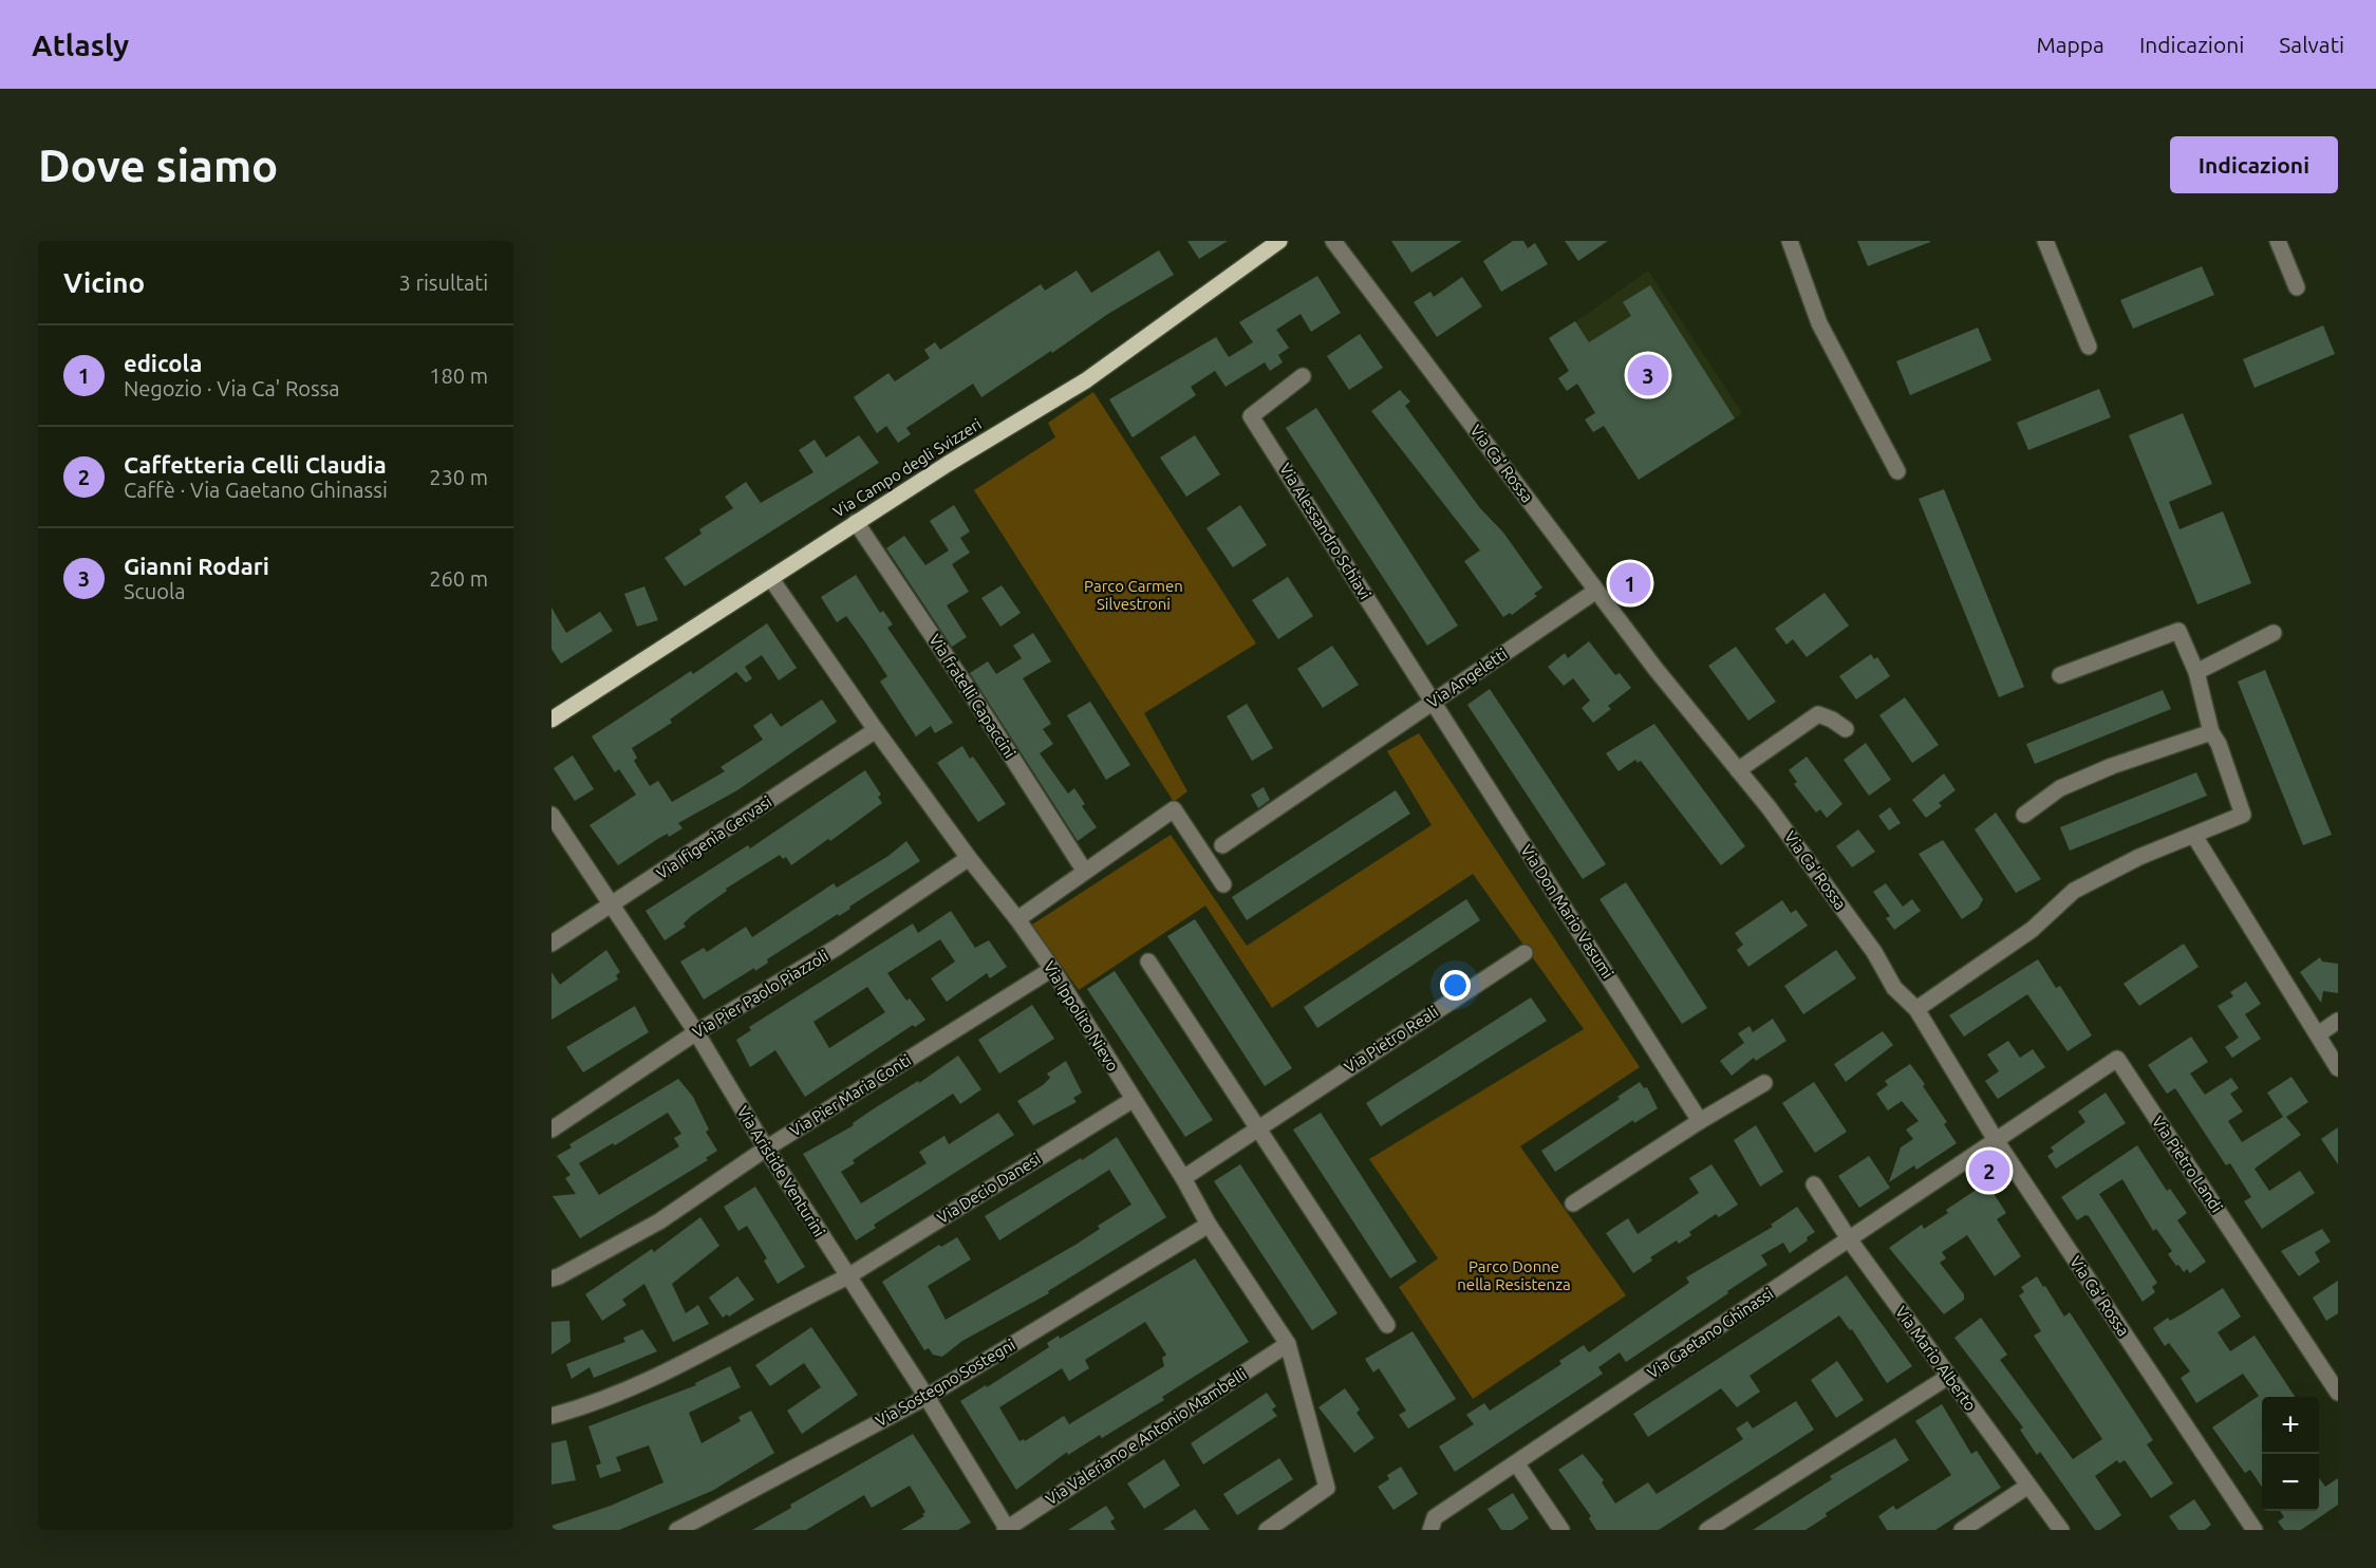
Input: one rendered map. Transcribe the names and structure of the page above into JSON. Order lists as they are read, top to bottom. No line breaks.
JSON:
{"streets":{"main road":["Via Campo degli Svizzeri"],"street":["Via Ca' Rossa","Via Alessandro Schiavi","Via Angeletti","Via fratelli Capaccini","Via Ifigenia Gervasi","Via Don Mario Vasumi","Via Pier Paolo Piazzoli","Via Ippolito Nievo","Via Pietro Reali","Via Pier Maria Conti","Via Pietro Landi","Via Aristide Venturini","Via Decio Danesi","Via Gaetano Ghinassi","Via Mario Alberto","Via Sostegno Sostegni","Via Valeriano e Antonio Mambelli"]},"crossings":[["Via Ca' Rossa","Via Angeletti"],["Via Ca' Rossa","Via Pietro Landi"],["Via Ca' Rossa","Via Gaetano Ghinassi"],["Via Campo degli Svizzeri","Via fratelli Capaccini"],["Via Campo degli Svizzeri","Via Ippolito Nievo"],["Via Alessandro Schiavi","Via Angeletti"],["Via Alessandro Schiavi","Via Don Mario Vasumi"],["Via Angeletti","Via Don Mario Vasumi"],["Via Ifigenia Gervasi","Via Ippolito Nievo"],["Via Ifigenia Gervasi","Via Aristide Venturini"],["Via Pier Paolo Piazzoli","Via Ippolito Nievo"],["Via Pier Paolo Piazzoli","Via Aristide Venturini"],["Via Ippolito Nievo","Via Pietro Reali"],["Via Ippolito Nievo","Via Pier Maria Conti"],["Via Ippolito Nievo","Via Decio Danesi"],["Via Ippolito Nievo","Via Sostegno Sostegni"],["Via Ippolito Nievo","Via Valeriano e Antonio Mambelli"],["Via Pier Maria Conti","Via Aristide Venturini"],["Via Pietro Landi","Via Gaetano Ghinassi"],["Via Aristide Venturini","Via Decio Danesi"],["Via Aristide Venturini","Via Sostegno Sostegni"],["Via Aristide Venturini","Via Valeriano e Antonio Mambelli"],["Via Gaetano Ghinassi","Via Mario Alberto"]],"parks":["Parco Carmen Silvestroni","Parco Donne nella Resistenza"],"page":{"header":"Atlasly","nav":["Mappa","Indicazioni","Salvati"],"buttons":"Indicazioni","title":"Dove siamo","heading":["Vicino","3 risultati"],"list":[{"mark":"1","name":"edicola","note":"Negozio · Via Ca' Rossa","value":"180 m"},{"mark":"2","name":"Caffetteria Celli Claudia","note":"Caffè · Via Gaetano Ghinassi","value":"230 m"},{"mark":"3","name":"Gianni Rodari","note":"Scuola","value":"260 m"}],"pins":["3","1","2"],"map_buttons":["+","−"]}}
